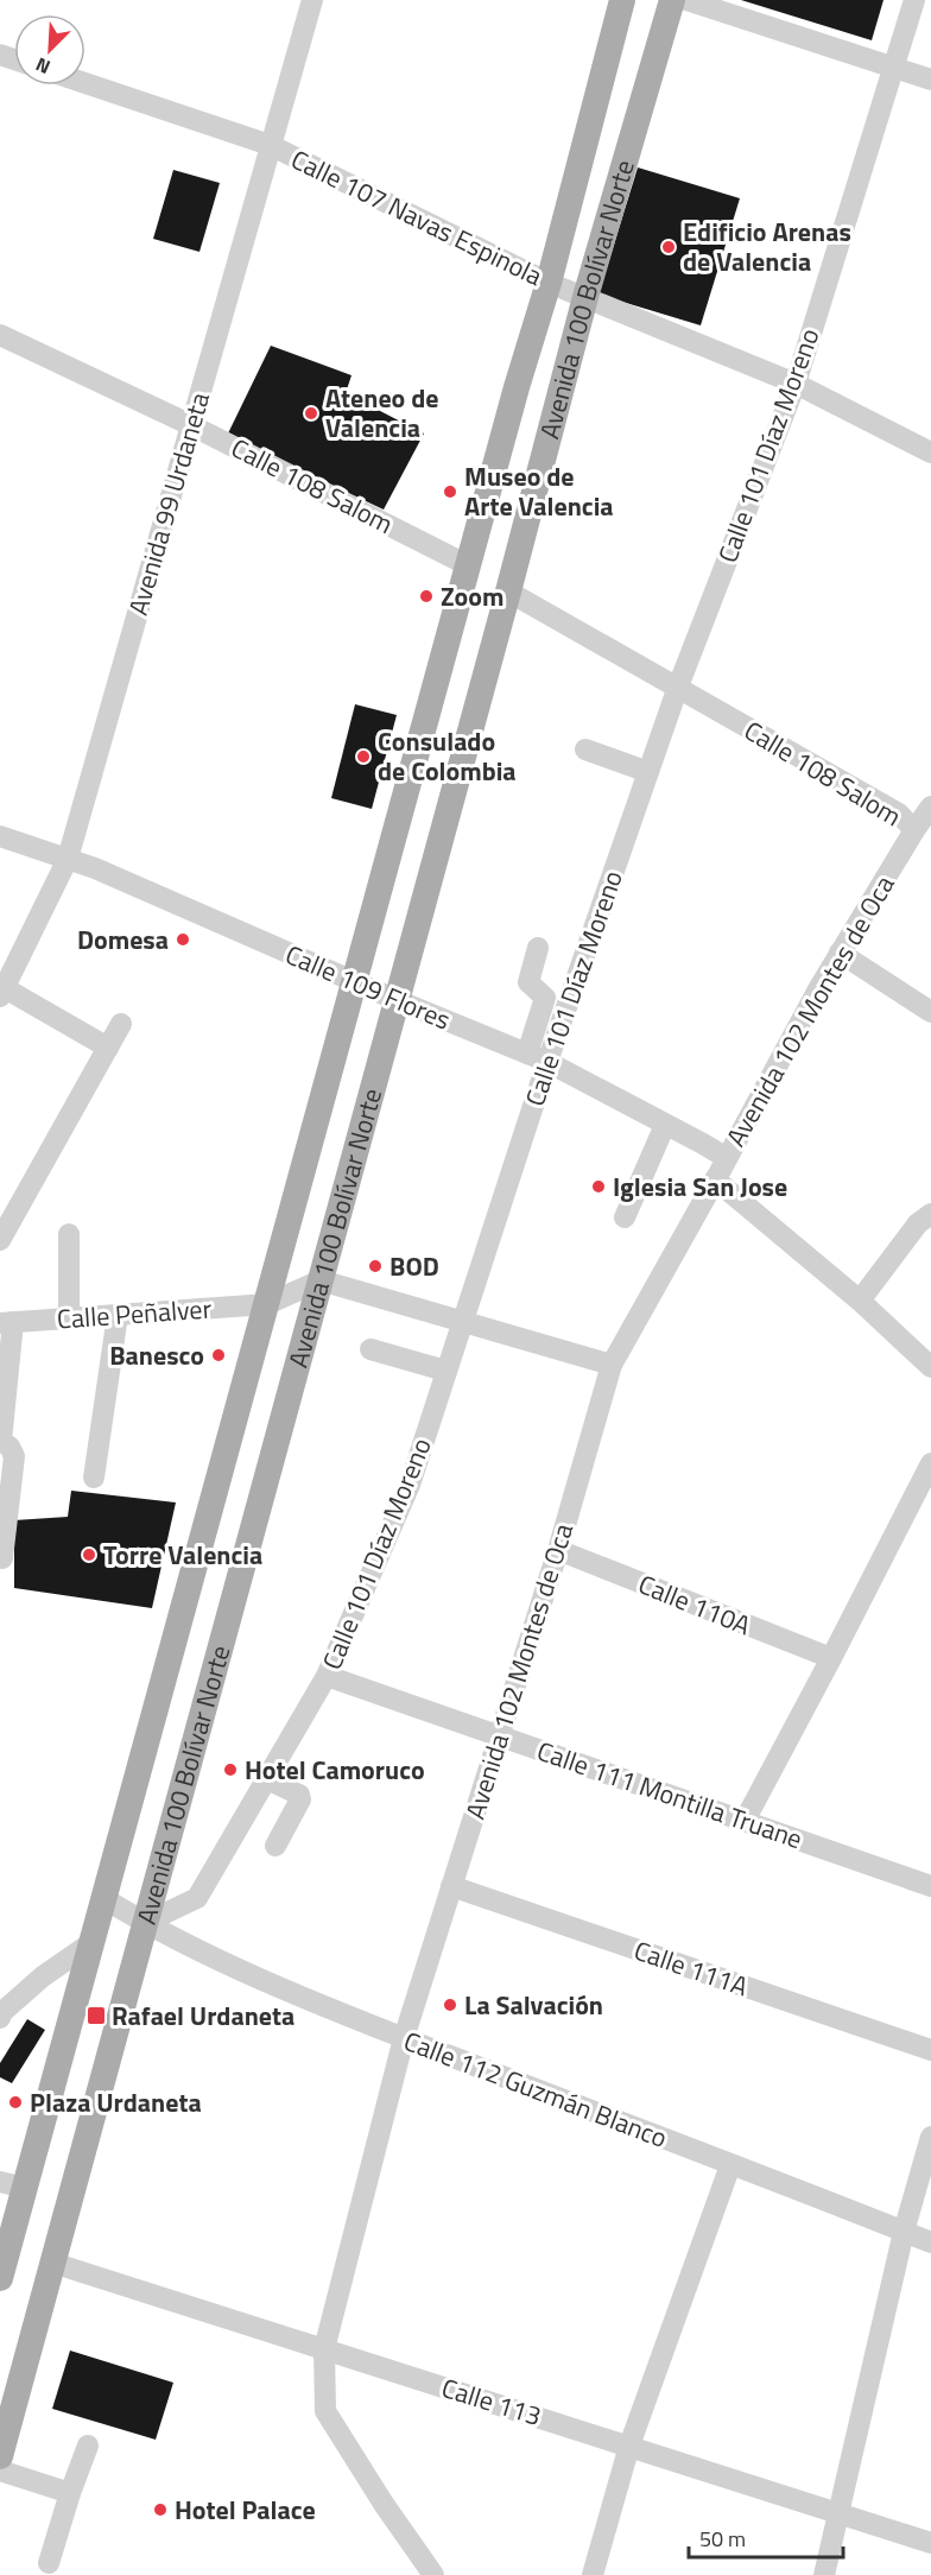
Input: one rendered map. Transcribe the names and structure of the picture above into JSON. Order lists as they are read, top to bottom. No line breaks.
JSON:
{"streets":{"main road":["Avenida 100 Bolívar Norte"],"street":["Calle 107 Navas Espinola","Calle 101 Díaz Moreno","Calle 108 Salom","Avenida 99 Urdaneta","Calle 109 Flores","Avenida 102 Montes de Oca","Calle Peñalver","Calle 110A","Calle 111 Montilla Truane","Calle 111A","Calle 112 Guzmán Blanco","Calle 113"]},"crossings":[["Calle 107 Navas Espinola","Avenida 100 Bolívar Norte"],["Calle 107 Navas Espinola","Calle 101 Díaz Moreno"],["Calle 107 Navas Espinola","Avenida 99 Urdaneta"],["Avenida 100 Bolívar Norte","Calle 101 Díaz Moreno"],["Avenida 100 Bolívar Norte","Calle 108 Salom"],["Avenida 100 Bolívar Norte","Calle 109 Flores"],["Avenida 100 Bolívar Norte","Calle Peñalver"],["Avenida 100 Bolívar Norte","Calle 112 Guzmán Blanco"],["Avenida 100 Bolívar Norte","Calle 113"],["Calle 101 Díaz Moreno","Calle 108 Salom"],["Calle 101 Díaz Moreno","Calle 109 Flores"],["Calle 101 Díaz Moreno","Calle 111 Montilla Truane"],["Calle 101 Díaz Moreno","Calle 112 Guzmán Blanco"],["Calle 108 Salom","Avenida 99 Urdaneta"],["Calle 108 Salom","Avenida 102 Montes de Oca"],["Avenida 99 Urdaneta","Calle 109 Flores"],["Calle 109 Flores","Avenida 102 Montes de Oca"],["Avenida 102 Montes de Oca","Calle 110A"],["Avenida 102 Montes de Oca","Calle 111 Montilla Truane"],["Avenida 102 Montes de Oca","Calle 111A"],["Avenida 102 Montes de Oca","Calle 112 Guzmán Blanco"],["Avenida 102 Montes de Oca","Calle 113"]],"places":{"other":["Edificio Arenas de Valencia","Ateneo de Valencia","Museo de Arte Valencia","Zoom","Consulado de Colombia","Domesa","Iglesia San Jose","BOD","Banesco","Torre Valencia","Hotel Camoruco","La Salvación","Plaza Urdaneta","Hotel Palace"],"transit":["Rafael Urdaneta"]},"scale_bar":"50 m","north":"bottom left"}
